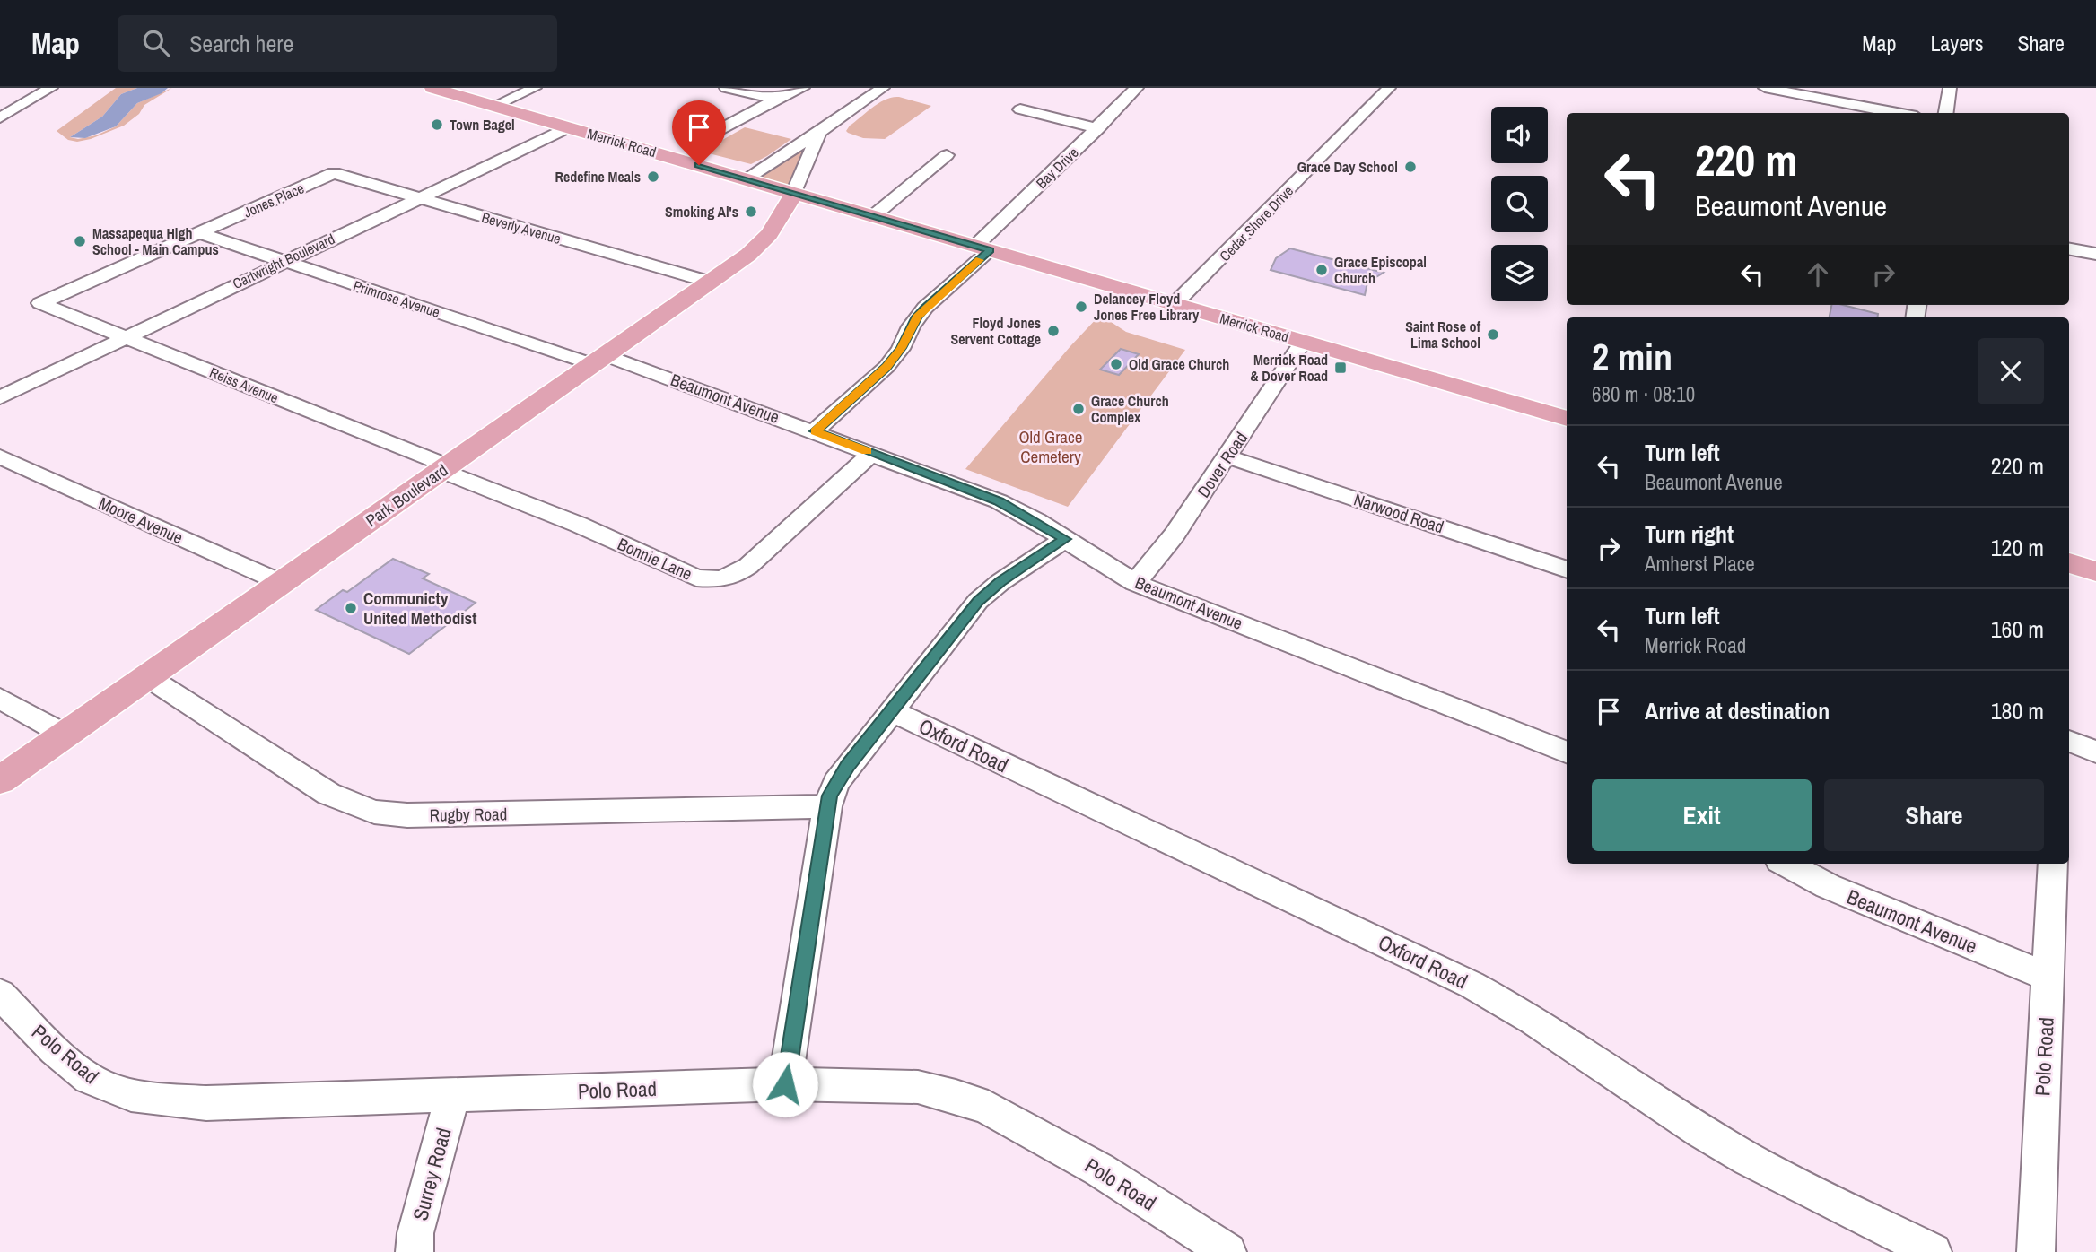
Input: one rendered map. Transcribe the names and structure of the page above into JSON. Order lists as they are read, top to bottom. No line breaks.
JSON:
{"streets":{"main road":["Merrick Road","Park Boulevard"],"street":["Bay Drive","Jones Place","Cedar Shore Drive","Beverly Avenue","Cartwright Boulevard","Primrose Avenue","Reiss Avenue","Beaumont Avenue","Dover Road","Narwood Road","Moore Avenue","Bonnie Lane","Oxford Road","Rugby Road","Polo Road","Surrey Road"]},"crossings":[["Merrick Road","Bay Drive"],["Merrick Road","Cedar Shore Drive"],["Merrick Road","Cartwright Boulevard"],["Merrick Road","Dover Road"],["Merrick Road","Park Boulevard"],["Bay Drive","Beaumont Avenue"],["Jones Place","Beverly Avenue"],["Jones Place","Primrose Avenue"],["Jones Place","Reiss Avenue"],["Beverly Avenue","Cartwright Boulevard"],["Beverly Avenue","Park Boulevard"],["Cartwright Boulevard","Primrose Avenue"],["Cartwright Boulevard","Reiss Avenue"],["Primrose Avenue","Beaumont Avenue"],["Primrose Avenue","Park Boulevard"],["Reiss Avenue","Park Boulevard"],["Reiss Avenue","Bonnie Lane"],["Beaumont Avenue","Dover Road"],["Beaumont Avenue","Park Boulevard"],["Beaumont Avenue","Bonnie Lane"],["Beaumont Avenue","Polo Road"],["Dover Road","Narwood Road"],["Park Boulevard","Moore Avenue"],["Park Boulevard","Bonnie Lane"],["Park Boulevard","Rugby Road"],["Polo Road","Surrey Road"]],"parks":["Old Grace Cemetery"],"places":{"other":["Town Bagel","Grace Day School","Redefine Meals","Smoking Al's","Massapequa High School - Main Campus","Grace Episcopal Church","Delancey Floyd Jones Free Library","Floyd Jones Servent Cottage","Saint Rose of Lima School","Old Grace Church","Grace Church Complex","Communicty United Methodist"],"transit":["Merrick Road & Dover Road"]},"page":{"header":"Map","search":"Search here","nav":["Map","Layers","Share"],"turn":["220 m","Beaumont Avenue"],"heading":["2 min","680 m · 08:10"],"list":[{"name":"Turn left","note":"Beaumont Avenue","value":"220 m"},{"name":"Turn right","note":"Amherst Place","value":"120 m"},{"name":"Turn left","note":"Merrick Road","value":"160 m"},{"name":"Arrive at destination","value":"180 m"}],"buttons":["Exit","Share"]}}
